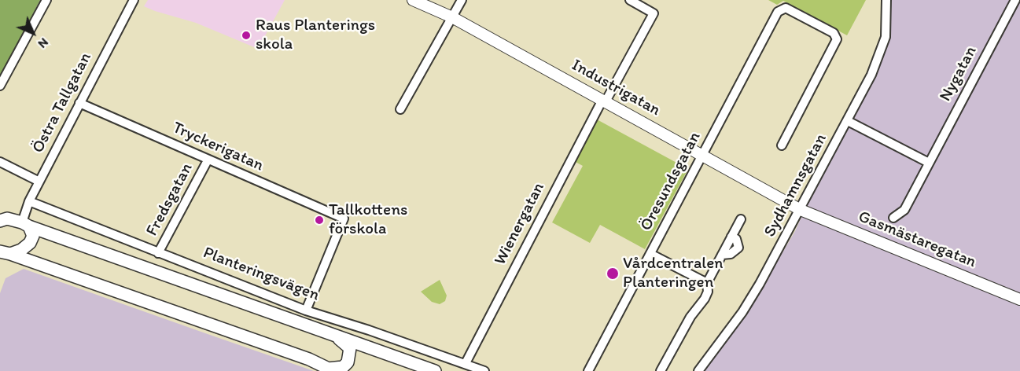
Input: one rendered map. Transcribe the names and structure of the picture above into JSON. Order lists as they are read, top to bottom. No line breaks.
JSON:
{"streets":{"main road":["Planteringsvägen"],"street":["Nygatan","Industrigatan","Östra Tallgatan","Tryckerigatan","Öresundsgatan","Sydhamnsgatan","Fredsgatan","Wienergatan","Gasmästaregatan"]},"crossings":[["Industrigatan","Öresundsgatan"],["Industrigatan","Sydhamnsgatan"],["Industrigatan","Wienergatan"],["Industrigatan","Gasmästaregatan"],["Östra Tallgatan","Tryckerigatan"],["Östra Tallgatan","Planteringsvägen"],["Tryckerigatan","Fredsgatan"],["Tryckerigatan","Planteringsvägen"],["Sydhamnsgatan","Gasmästaregatan"],["Fredsgatan","Planteringsvägen"],["Wienergatan","Planteringsvägen"]],"places":["Raus Planterings skola","Tallkottens förskola","Vårdcentralen Planteringen"],"north":"bottom right"}
